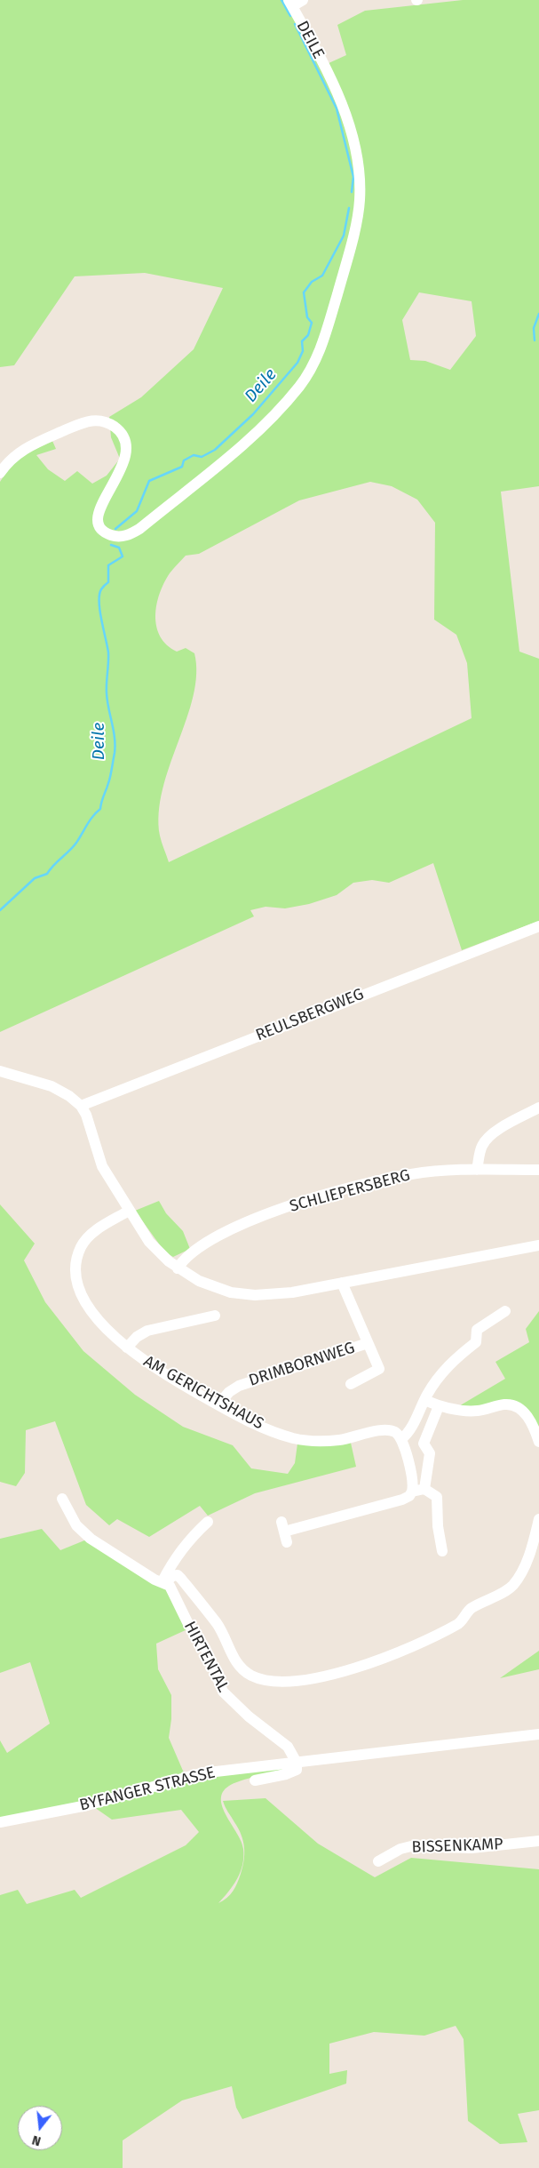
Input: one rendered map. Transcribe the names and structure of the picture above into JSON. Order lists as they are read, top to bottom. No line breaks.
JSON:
{"streets":{"street":["DEILE","REULSBERGWEG","SCHLIEPERSBERG","DRIMBORNWEG","AM GERICHTSHAUS","HIRTENTAL","BYFANGER STRASSE","BISSENKAMP"]},"crossings":[["DRIMBORNWEG","AM GERICHTSHAUS"],["HIRTENTAL","BYFANGER STRASSE"]],"water":["Deile"],"north":"bottom"}
